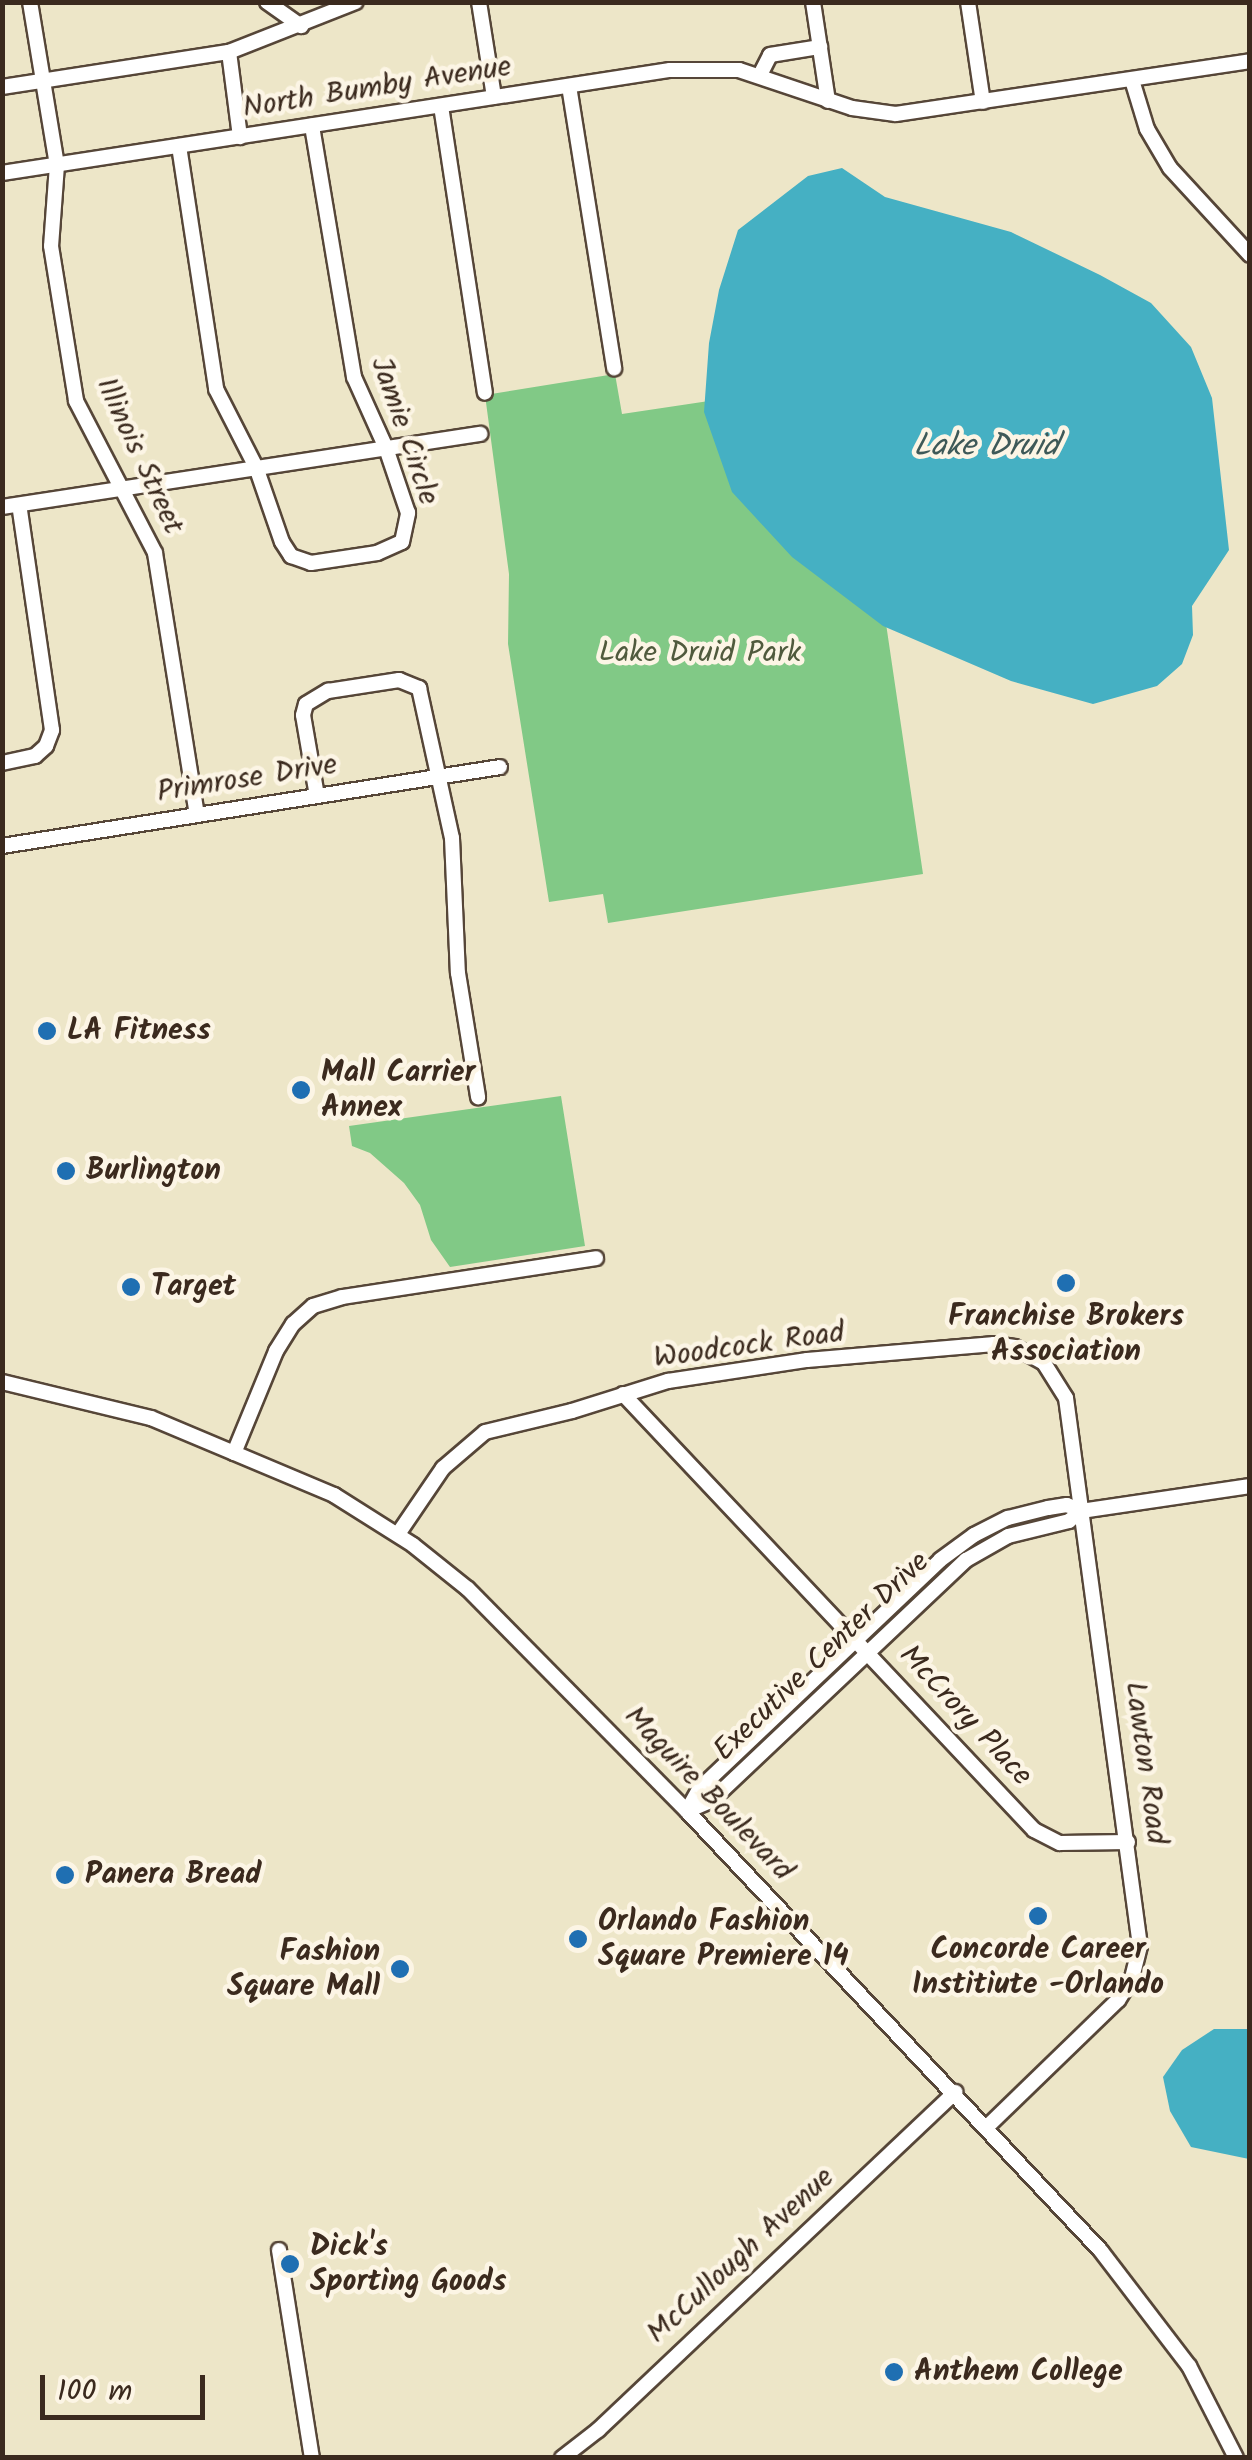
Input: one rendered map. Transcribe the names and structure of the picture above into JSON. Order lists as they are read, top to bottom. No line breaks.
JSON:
{"streets":{"street":["North Bumby Avenue","Jamie Circle","Illinois Street","Primrose Drive","Woodcock Road","Executive Center Drive","McCrory Place","Lawton Road","Maguire Boulevard","McCullough Avenue"]},"crossings":[["North Bumby Avenue","Jamie Circle"],["North Bumby Avenue","Illinois Street"],["Illinois Street","Primrose Drive"],["Woodcock Road","McCrory Place"],["Woodcock Road","Lawton Road"],["Woodcock Road","Maguire Boulevard"],["Executive Center Drive","McCrory Place"],["Executive Center Drive","Lawton Road"],["Executive Center Drive","Maguire Boulevard"],["McCrory Place","Lawton Road"],["Lawton Road","Maguire Boulevard"],["Maguire Boulevard","McCullough Avenue"]],"water":["Lake Druid"],"parks":["Lake Druid Park"],"places":["LA Fitness","Mall Carrier Annex","Burlington","Franchise Brokers Association","Target","Panera Bread","Concorde Career Institiute -Orlando","Orlando Fashion Square Premiere 14","Fashion Square Mall","Dick's Sporting Goods","Anthem College"],"scale_bar":"100 m"}
